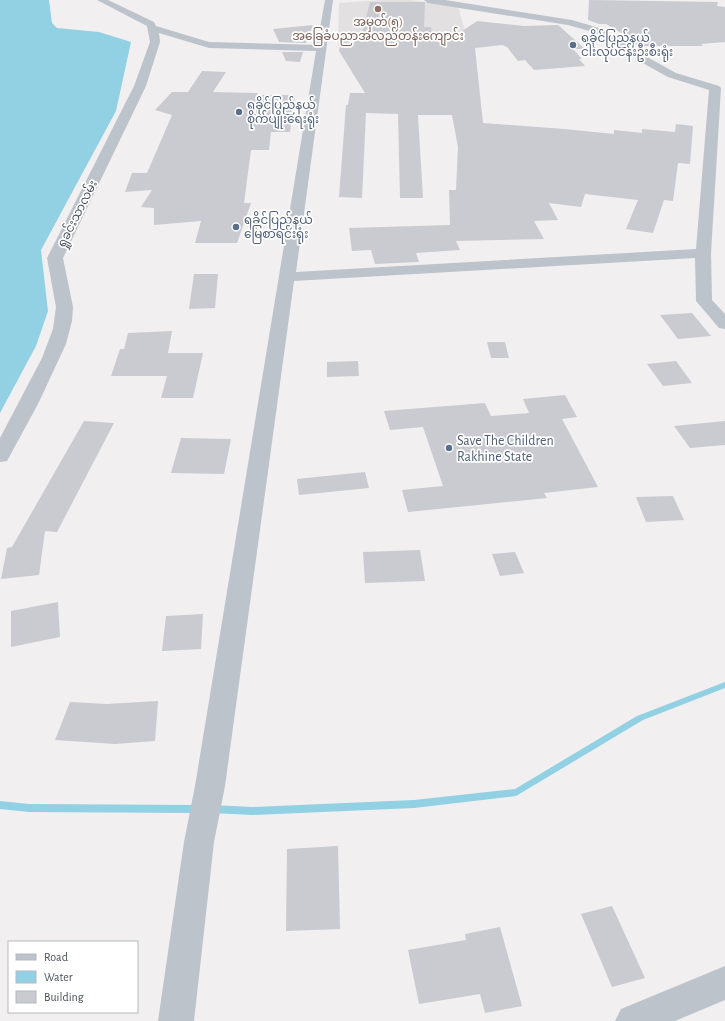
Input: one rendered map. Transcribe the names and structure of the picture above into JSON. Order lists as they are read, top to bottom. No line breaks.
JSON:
{"streets":{"street":["ရှုခင်းသာလမ်း"]},"places":["အမှတ်(၅) အခြေခံပညာအလည်တန်းကျောင်း","ရခိုင်ပြည်နယ် ငါးလုပ်ငန်းဦးစီးရုံး","ရခိုင်ပြည်နယ် စိုက်ပျိုးရေးရုံး","ရခိုင်ပြည်နယ် မြေစာရင်းရုံး","Save The Children Rakhine State"],"legend":["Road","Water","Building"]}
